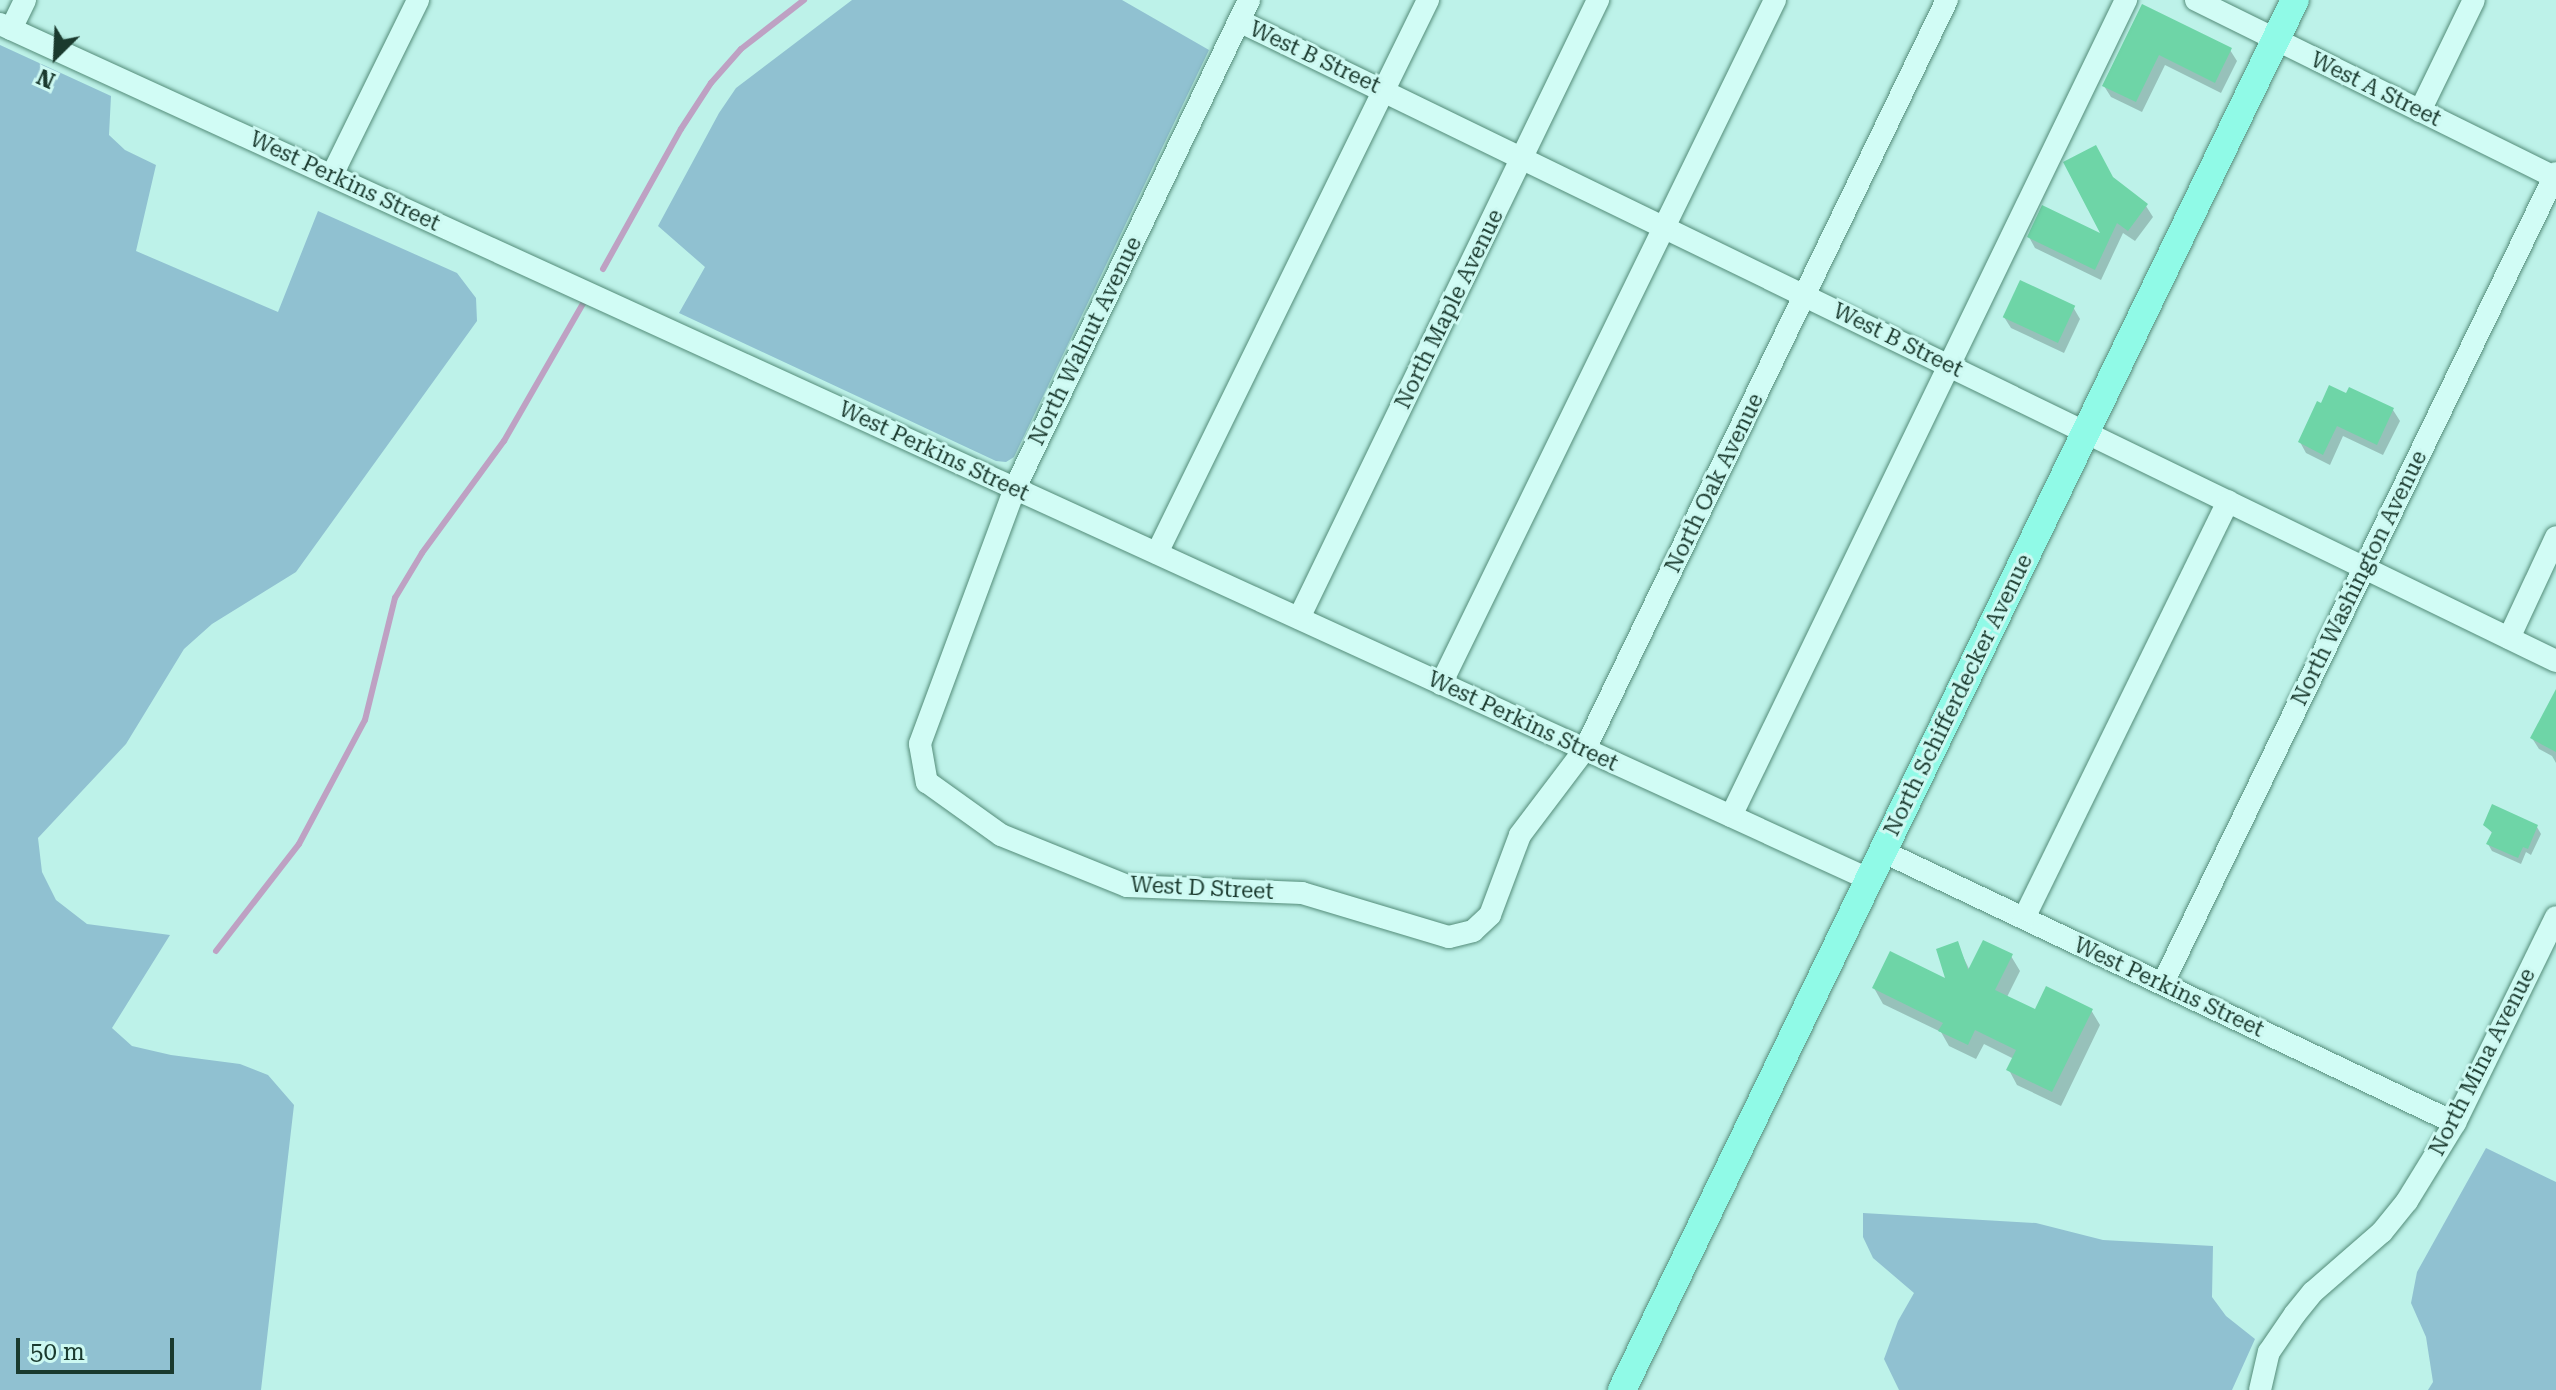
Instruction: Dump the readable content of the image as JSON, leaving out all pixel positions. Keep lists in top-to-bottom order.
{
  "streets": {
    "main road": ["North Schifferdecker Avenue"],
    "street": [
      "West B Street",
      "West A Street",
      "West Perkins Street",
      "North Maple Avenue",
      "North Walnut Avenue",
      "North Oak Avenue",
      "North Washington Avenue",
      "West D Street",
      "North Mina Avenue"
    ]
  },
  "crossings": [
    ["West B Street", "North Maple Avenue"],
    ["West B Street", "North Walnut Avenue"],
    ["West B Street", "North Oak Avenue"],
    ["West B Street", "North Washington Avenue"],
    ["West B Street", "North Schifferdecker Avenue"],
    ["West A Street", "North Washington Avenue"],
    ["West A Street", "North Schifferdecker Avenue"],
    ["West Perkins Street", "North Maple Avenue"],
    ["West Perkins Street", "North Walnut Avenue"],
    ["West Perkins Street", "North Oak Avenue"],
    ["West Perkins Street", "North Washington Avenue"],
    ["West Perkins Street", "North Schifferdecker Avenue"],
    ["West Perkins Street", "North Mina Avenue"],
    ["North Walnut Avenue", "West D Street"],
    ["North Oak Avenue", "West D Street"]
  ],
  "scale_bar": "50 m",
  "north": "bottom left"
}
